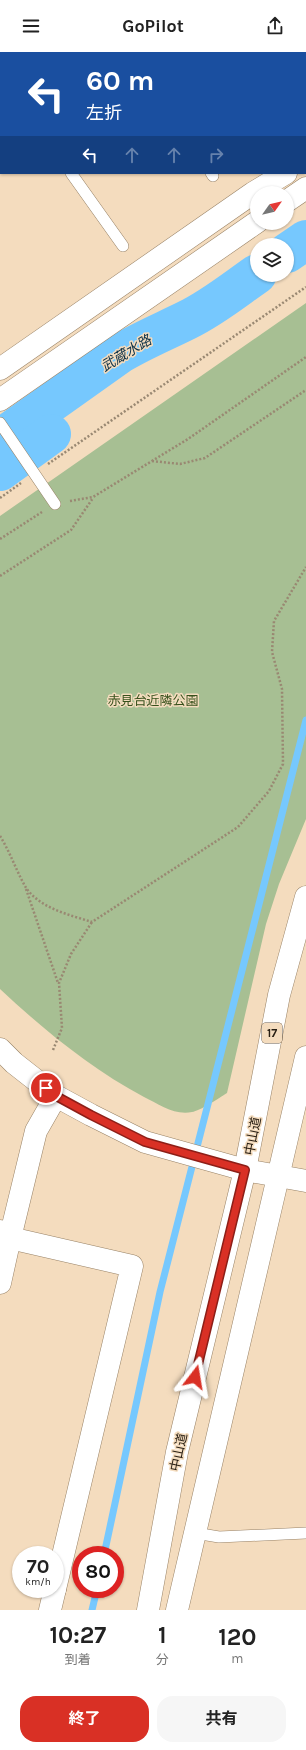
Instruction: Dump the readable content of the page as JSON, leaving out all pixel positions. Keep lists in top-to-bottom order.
{
  "streets": {
    "main road": ["17", "中山道"]
  },
  "water": ["武蔵水路"],
  "parks": ["赤見台近隣公園"],
  "north": "top right",
  "page": {
    "header": "GoPilot",
    "turn": ["60 m", "左折"],
    "speed": "70 km/h",
    "limit": "80",
    "eta": [
      "10:27",
      "到着",
      "1",
      "分",
      "120",
      "m"
    ],
    "buttons": ["終了", "共有"]
  }
}
